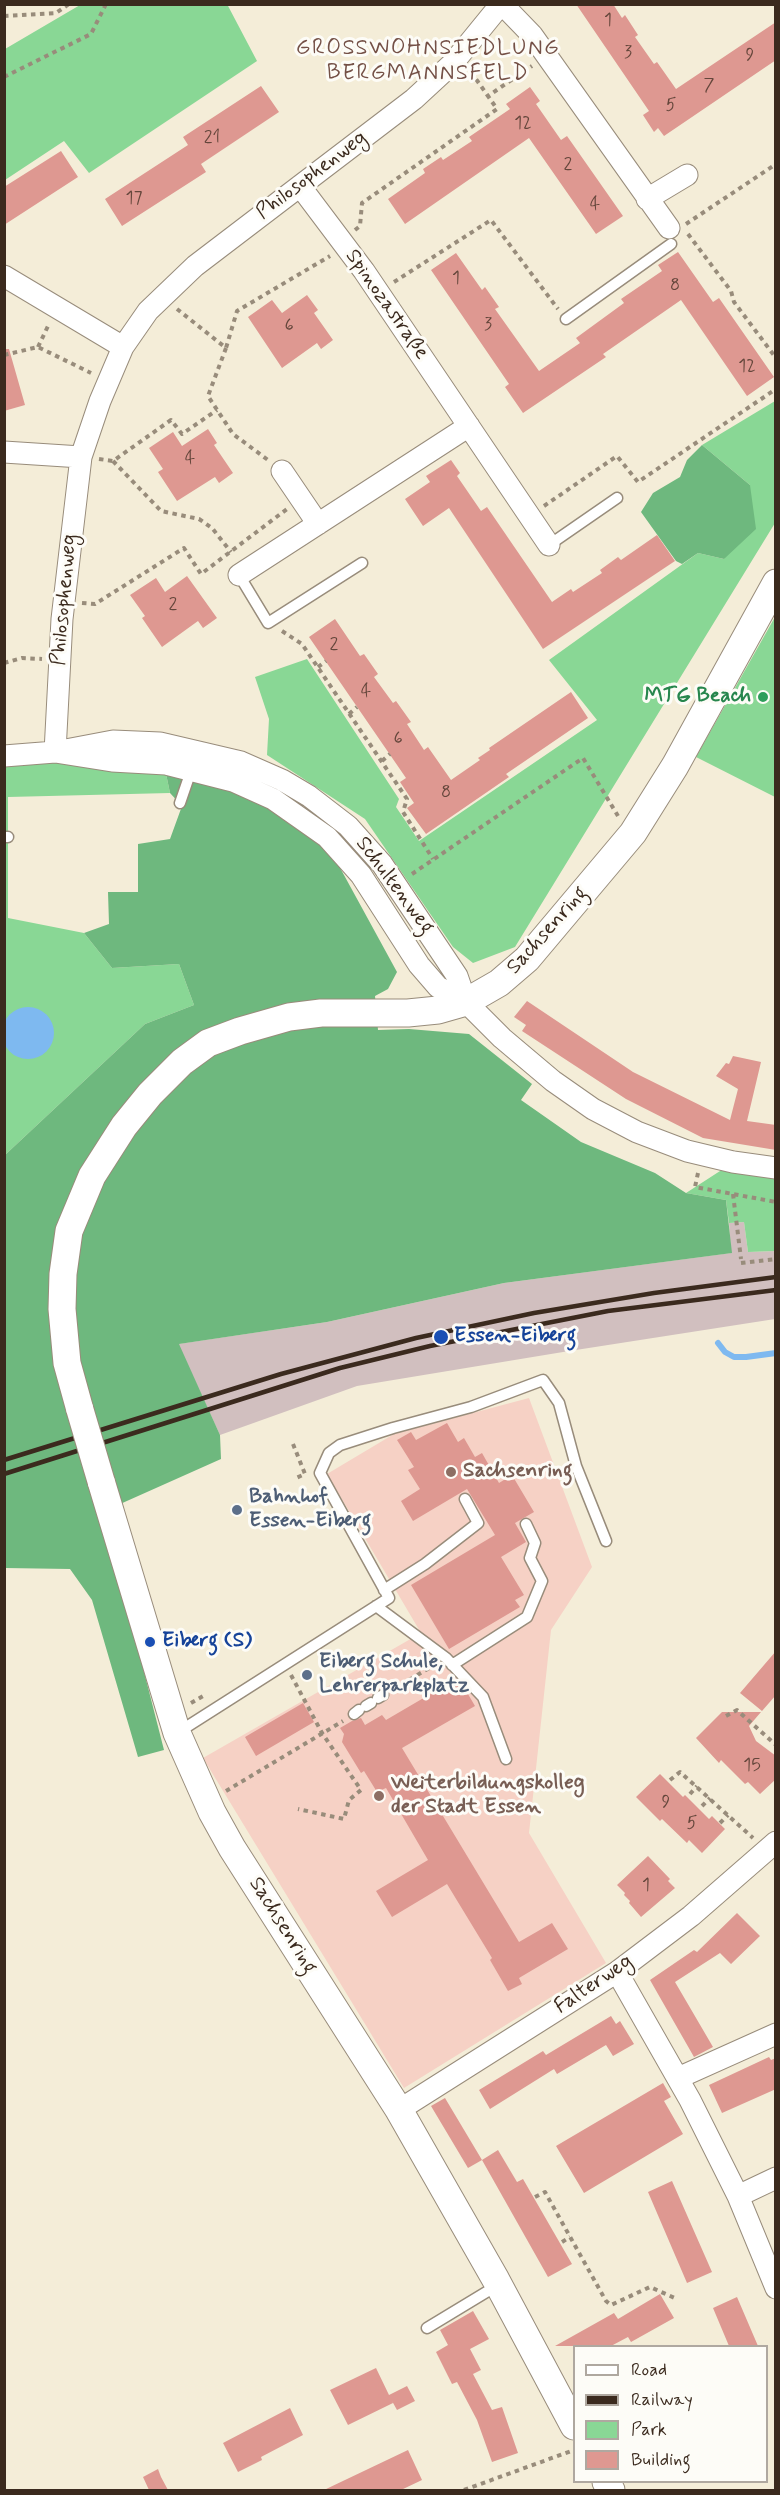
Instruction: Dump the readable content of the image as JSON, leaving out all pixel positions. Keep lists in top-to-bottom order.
{
  "streets": {
    "street": [
      "Philosophenweg",
      "Spinozastraße",
      "Schultenweg",
      "Sachsenring",
      "Falterweg"
    ]
  },
  "crossings": [
    ["Philosophenweg", "Spinozastraße"],
    ["Philosophenweg", "Schultenweg"],
    ["Schultenweg", "Sachsenring"],
    ["Sachsenring", "Falterweg"]
  ],
  "districts": ["GROSSWOHNSIEDLUNG BERGMANNSFELD"],
  "places": [
    "MTG Beach",
    "Essen-Eiberg",
    "Sachsenring",
    "Bahnhof Essen-Eiberg",
    "Eiberg (S)",
    "Eiberg Schule, Lehrerparkplatz",
    "Weiterbildungskolleg der Stadt Essen"
  ],
  "house_numbers": [
    "1",
    "3",
    "9",
    "7",
    "5",
    "12",
    "21",
    "2",
    "17",
    "4",
    "1",
    "8",
    "3",
    "6",
    "12",
    "4",
    "2",
    "2",
    "4",
    "6",
    "8",
    "15",
    "9",
    "5",
    "1"
  ],
  "legend": [
    "Road",
    "Railway",
    "Park",
    "Building"
  ]
}
